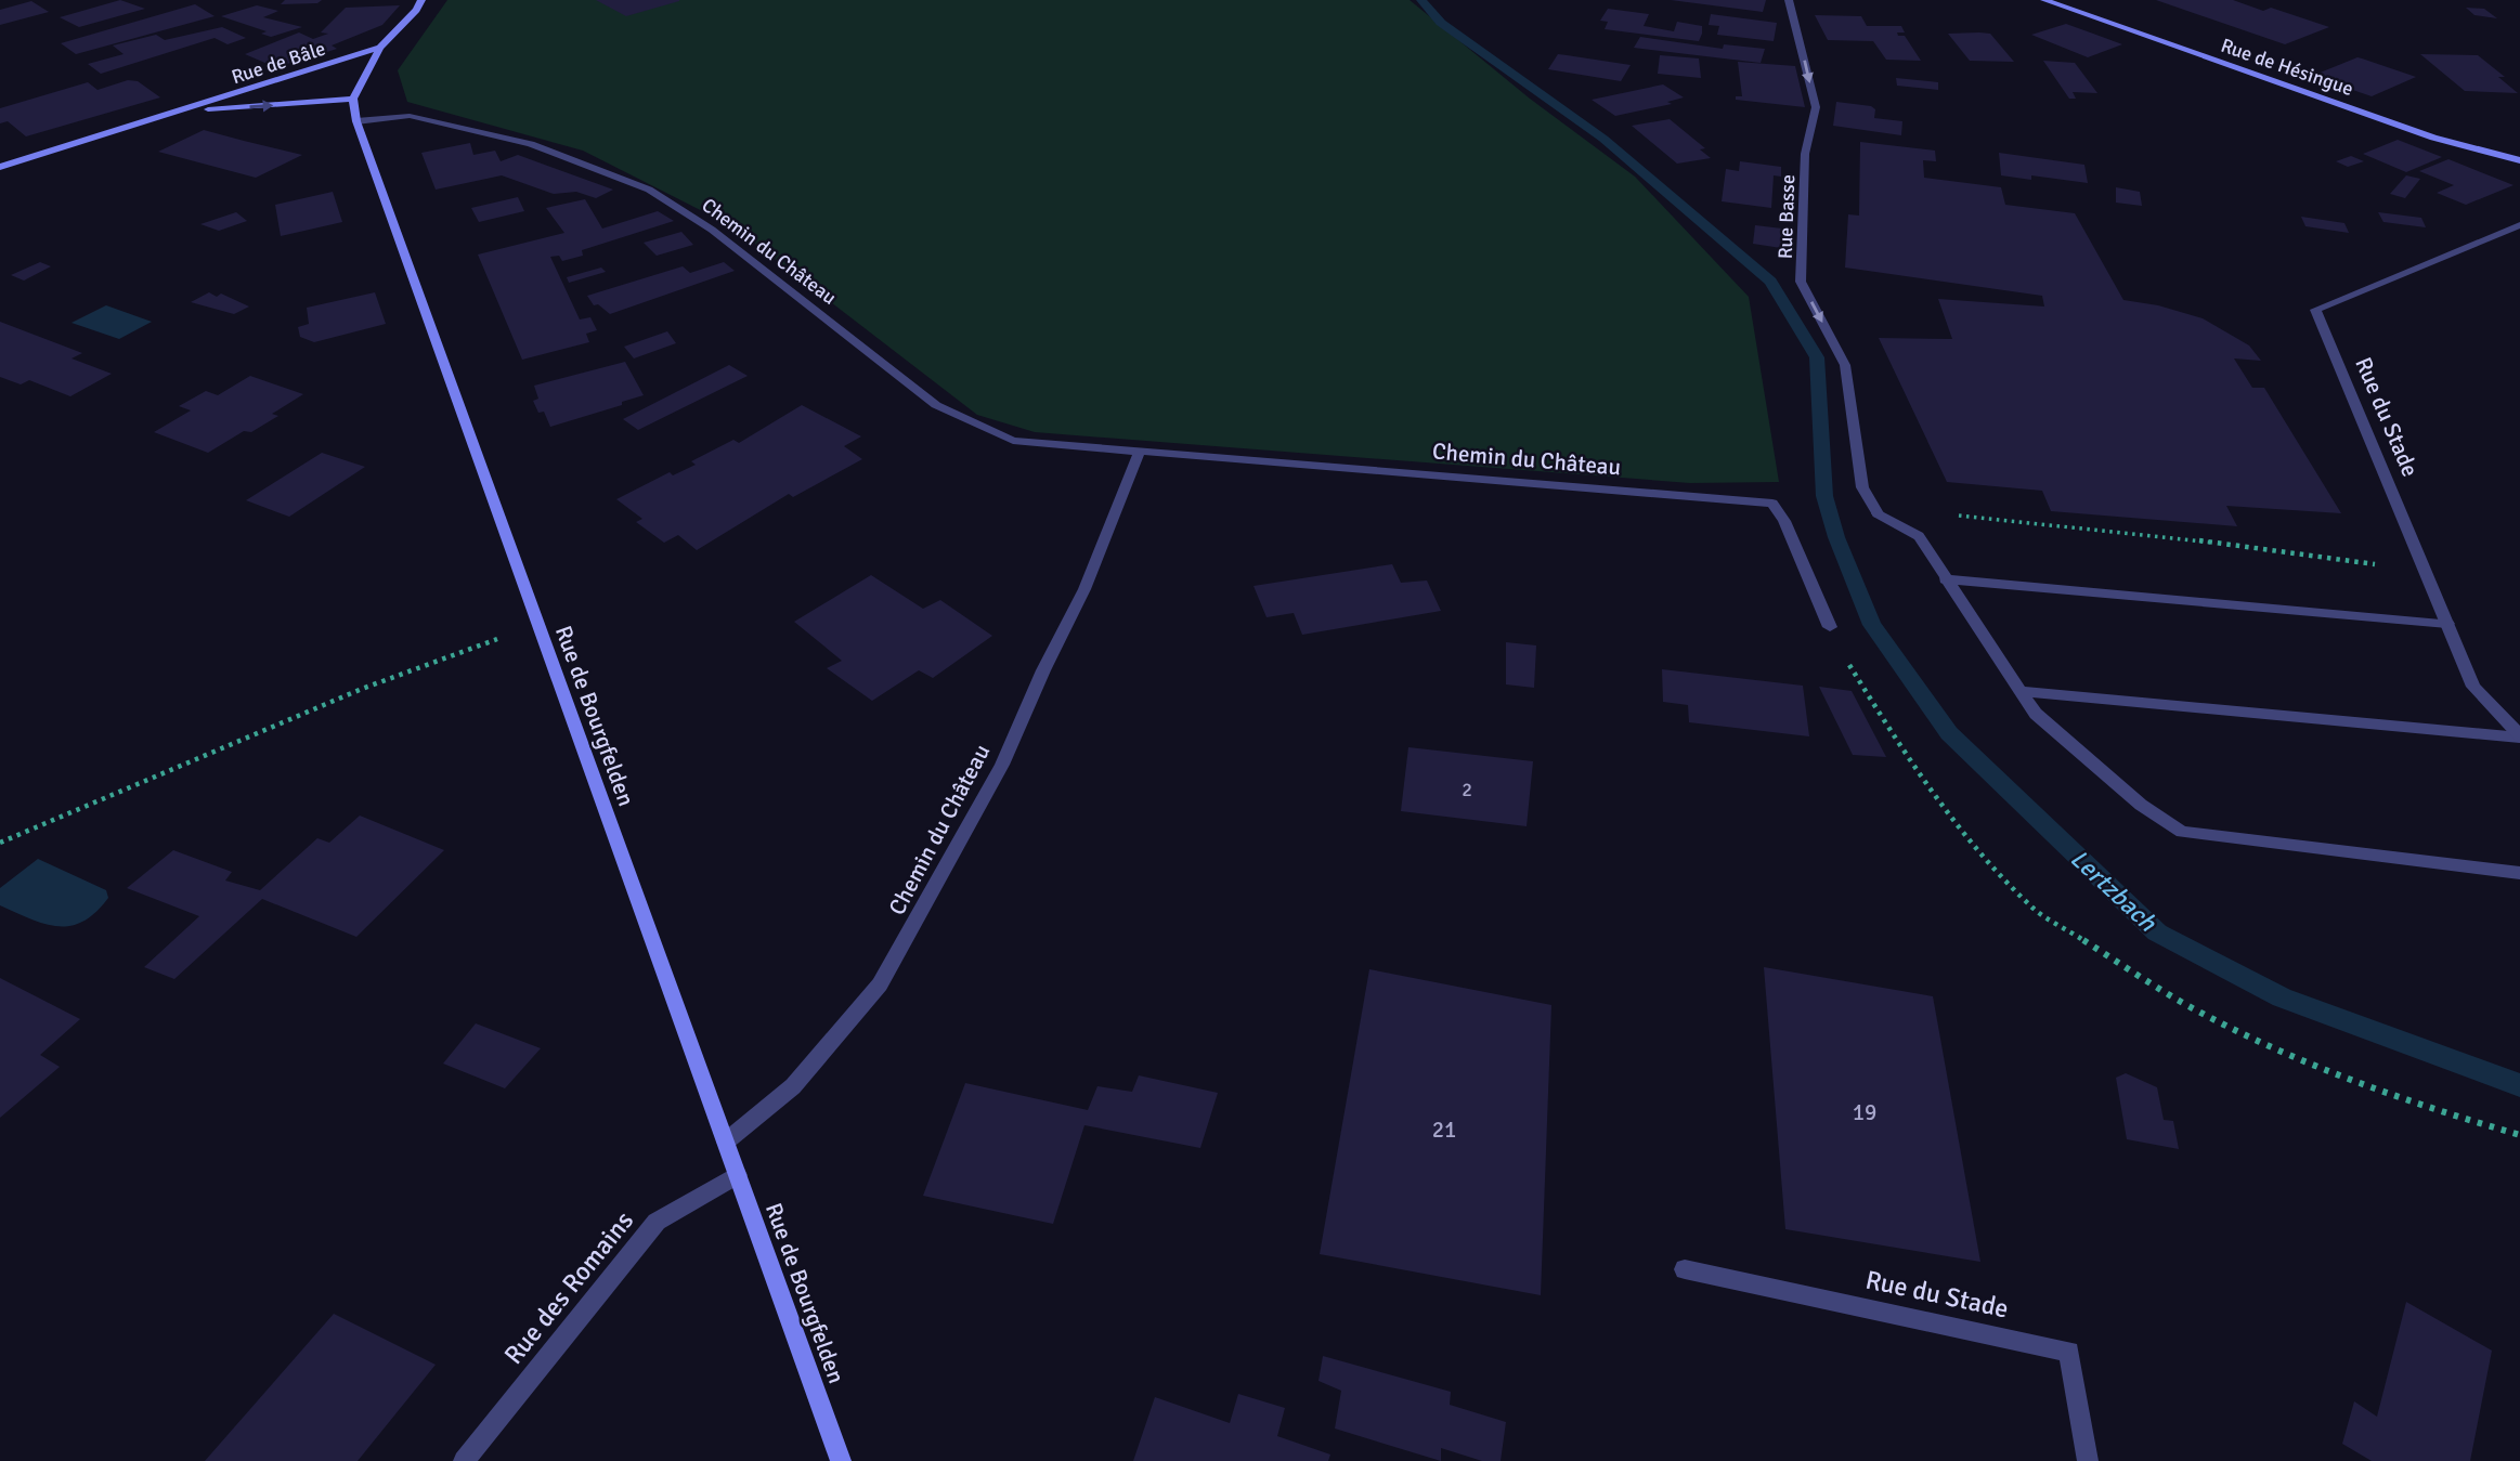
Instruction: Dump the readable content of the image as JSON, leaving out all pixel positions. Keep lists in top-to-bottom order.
{
  "streets": {
    "main road": ["Rue de Bâle", "Rue de Hésingue", "Rue de Bourgfelden"],
    "street": [
      "Rue Basse",
      "Chemin du Château",
      "Rue du Stade",
      "Rue des Romains"
    ]
  },
  "crossings": [
    ["Rue de Bâle", "Rue de Bourgfelden"],
    ["Chemin du Château", "Rue de Bourgfelden"],
    ["Rue de Bourgfelden", "Rue des Romains"]
  ],
  "one_way": ["Rue Basse"],
  "water": ["Lertzbach"],
  "house_numbers": ["2", "19", "21"]
}
